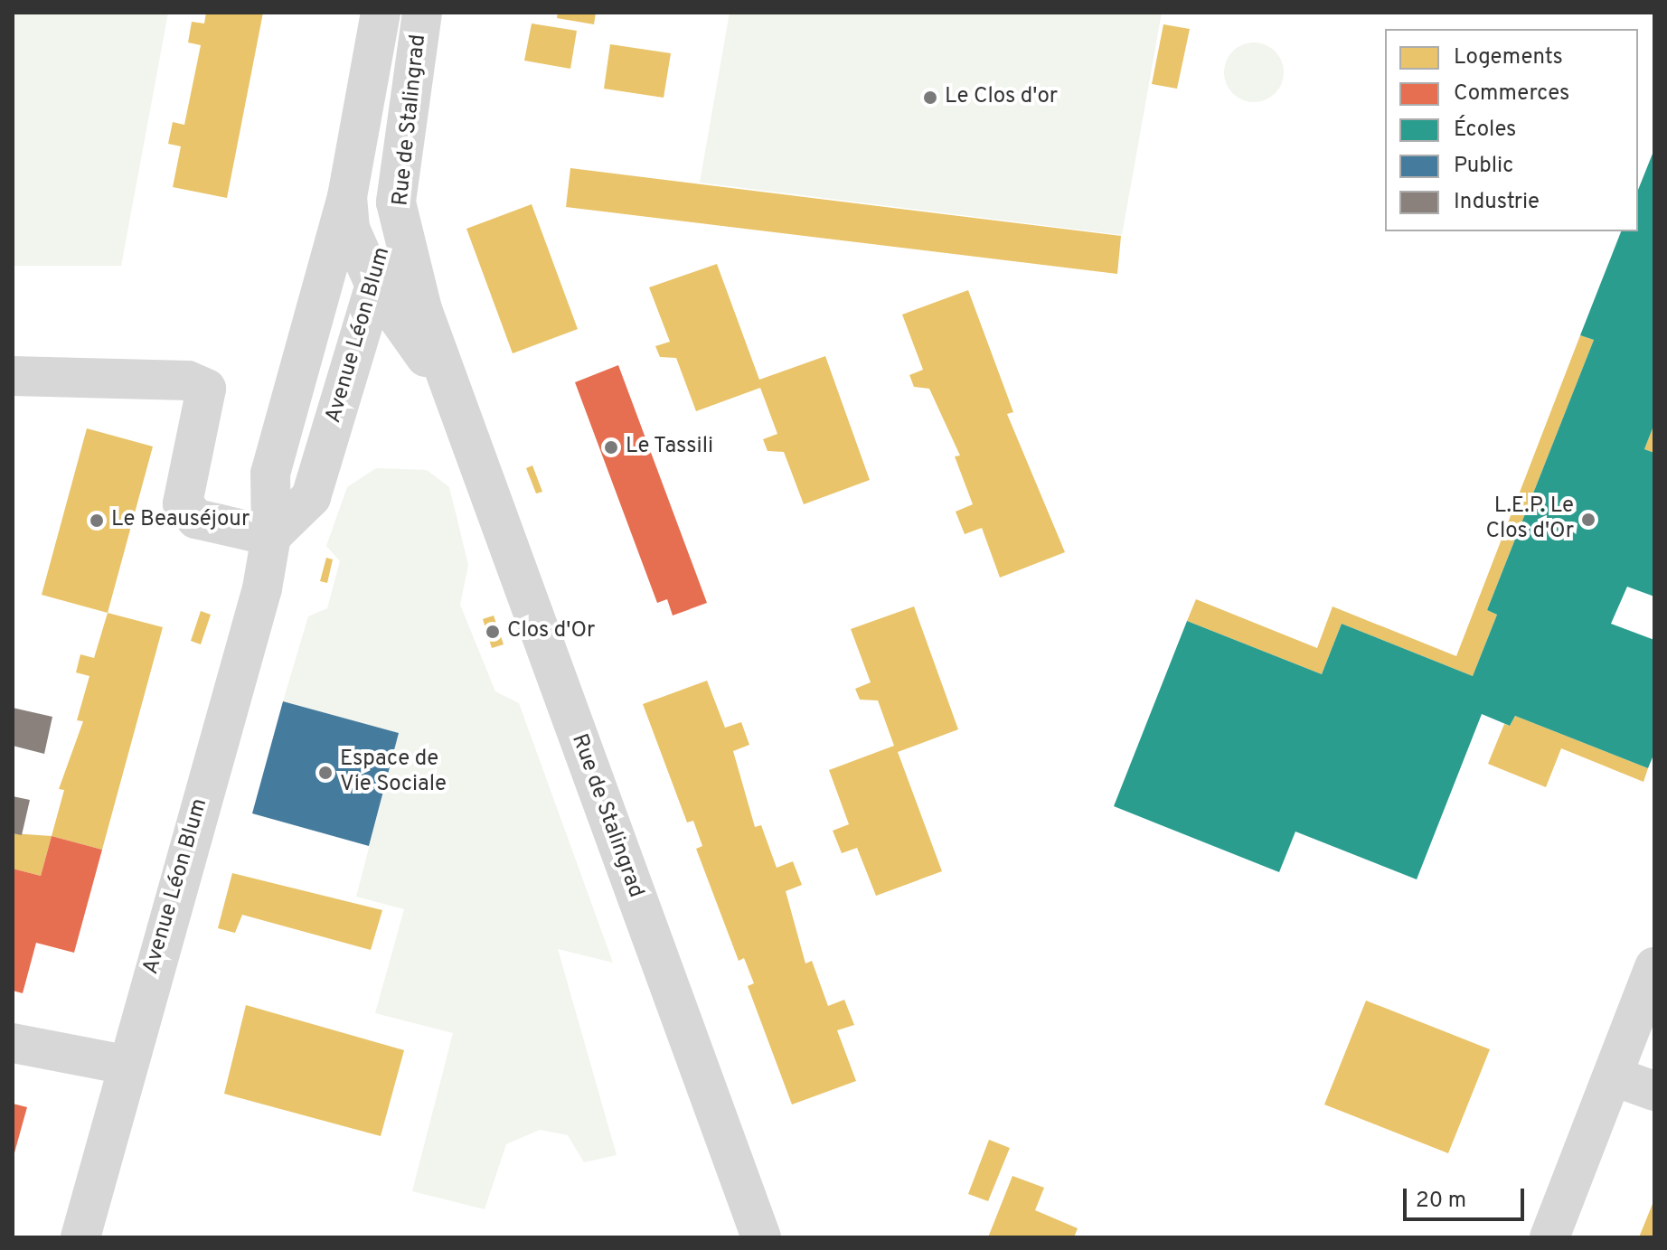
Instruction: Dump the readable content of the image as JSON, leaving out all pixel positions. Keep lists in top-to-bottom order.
{
  "streets": {
    "street": ["Rue de Stalingrad", "Avenue Léon Blum"]
  },
  "crossings": [
    ["Rue de Stalingrad", "Avenue Léon Blum"]
  ],
  "places": [
    "Le Clos d'or",
    "Le Tassili",
    "L.E.P. Le Clos d'Or",
    "Le Beauséjour",
    "Clos d'Or",
    "Espace de Vie Sociale"
  ],
  "legend": [
    "Logements",
    "Commerces",
    "Écoles",
    "Public",
    "Industrie"
  ],
  "scale_bar": "20 m"
}
